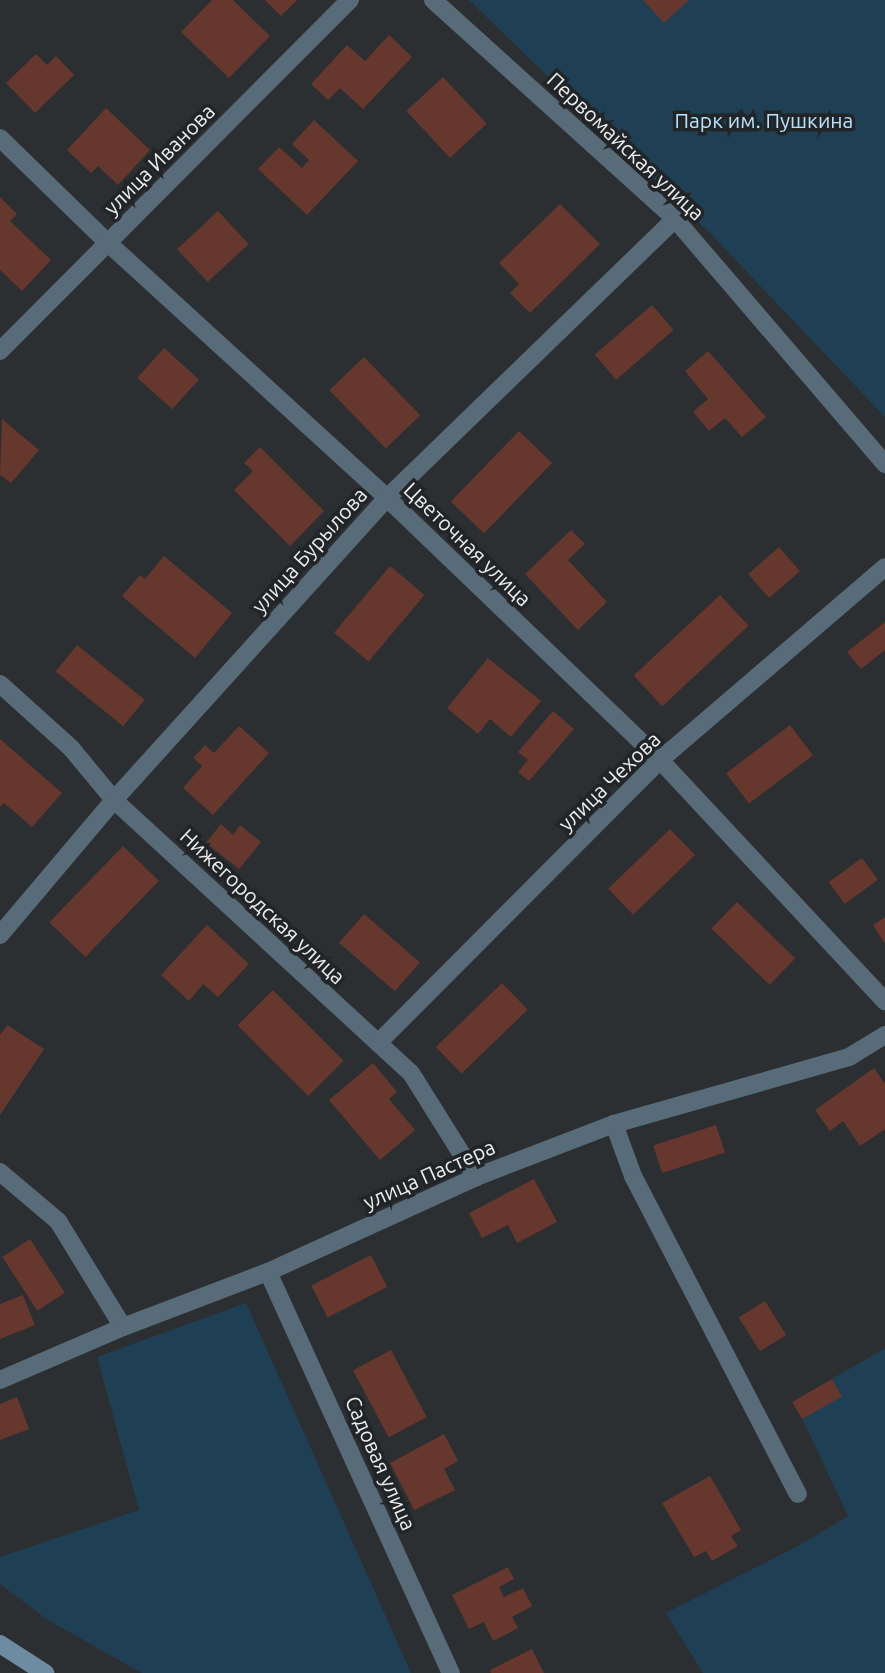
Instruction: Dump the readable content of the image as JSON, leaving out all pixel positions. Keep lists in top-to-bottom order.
{
  "streets": {
    "street": [
      "Первомайская улица",
      "улица Иванова",
      "Цветочная улица",
      "улица Бурылова",
      "улица Чехова",
      "Нижегородская улица",
      "улица Пастера",
      "Садовая улица"
    ]
  },
  "crossings": [
    ["Первомайская улица", "улица Бурылова"],
    ["улица Иванова", "Цветочная улица"],
    ["Цветочная улица", "улица Бурылова"],
    ["Цветочная улица", "улица Чехова"],
    ["улица Бурылова", "Нижегородская улица"],
    ["улица Чехова", "Нижегородская улица"],
    ["Нижегородская улица", "улица Пастера"],
    ["улица Пастера", "Садовая улица"]
  ],
  "parks": ["Парк им. Пушкина"]
}
